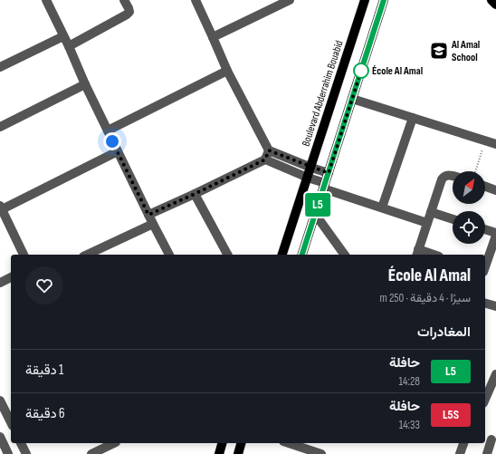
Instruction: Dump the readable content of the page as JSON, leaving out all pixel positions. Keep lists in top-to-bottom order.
{
  "streets": {
    "main road": ["Boulevard Abderrahim Bouabid"]
  },
  "places": {
    "school or university": ["Al Amal School"],
    "other": ["École Al Amal"]
  },
  "lines": ["bus line L5"],
  "north": "top right",
  "page": {
    "on_map": "L5",
    "heading": [
      ["École Al Amal", "سيرًا · 4 دقيقة · 250 m"],
      "المغادرات"
    ],
    "list": [
      {
        "mark": "L5",
        "name": "حافلة",
        "note": "14:28",
        "value": "1 دقيقة"
      },
      {
        "mark": "L5S",
        "name": "حافلة",
        "note": "14:33",
        "value": "6 دقيقة"
      }
    ]
  }
}
